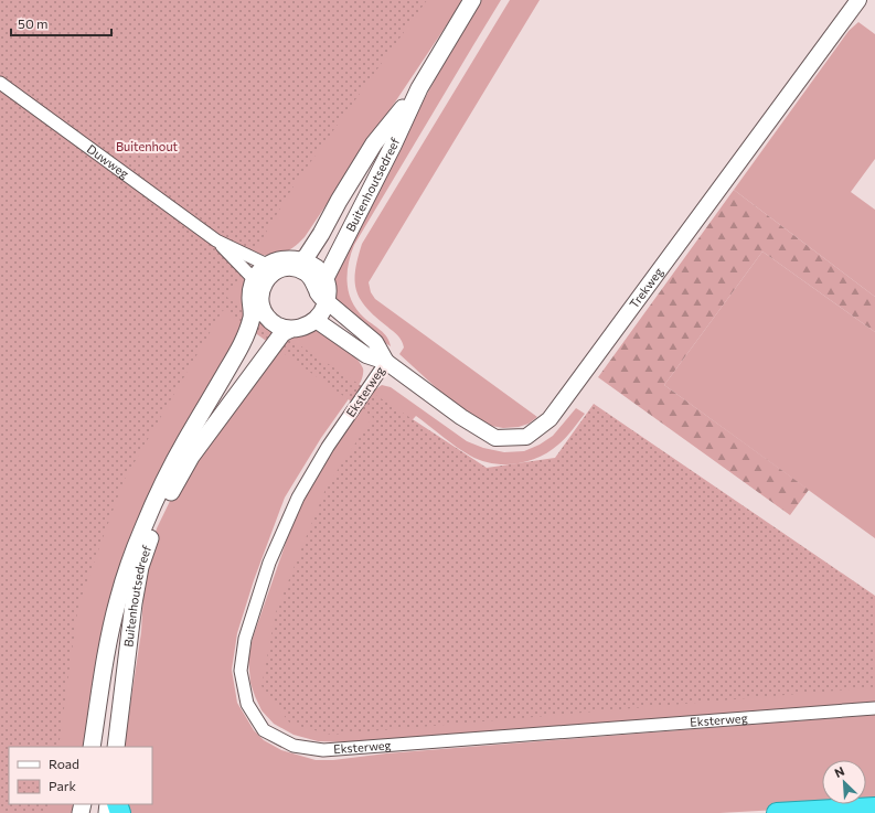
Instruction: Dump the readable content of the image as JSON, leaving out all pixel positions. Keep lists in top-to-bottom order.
{
  "streets": {
    "main road": ["Buitenhoutsedreef"],
    "street": ["Duwweg", "Trekweg", "Eksterweg"]
  },
  "crossings": [
    ["Duwweg", "Buitenhoutsedreef"],
    ["Duwweg", "Trekweg"],
    ["Buitenhoutsedreef", "Trekweg"],
    ["Trekweg", "Eksterweg"]
  ],
  "parks": ["Buitenhout"],
  "legend": ["Road", "Park"],
  "scale_bar": "50 m",
  "north": "top left"
}
